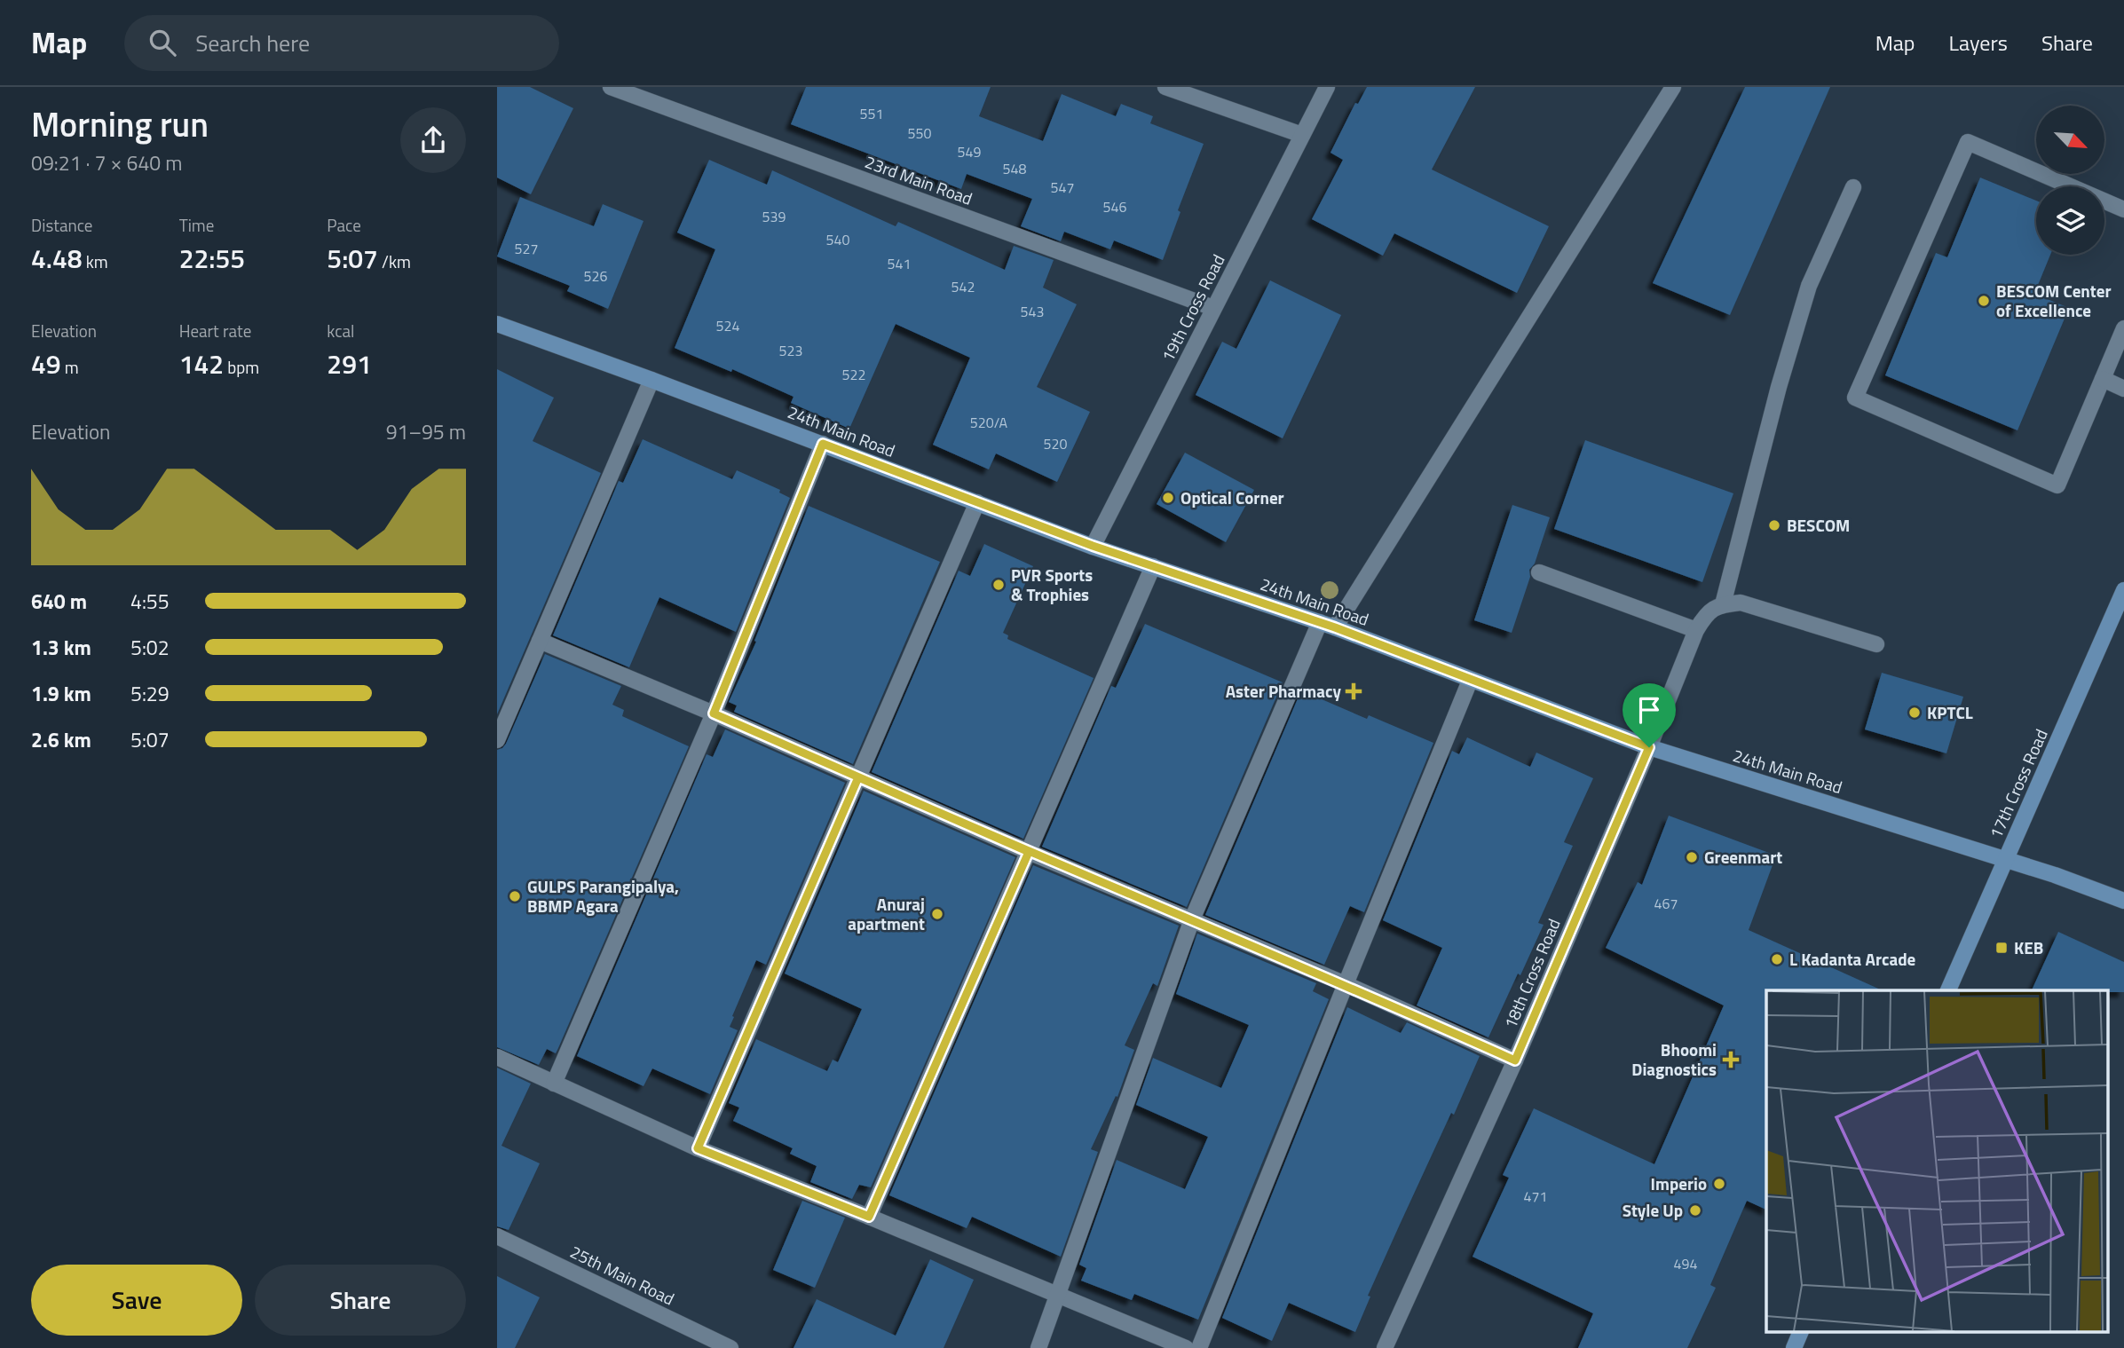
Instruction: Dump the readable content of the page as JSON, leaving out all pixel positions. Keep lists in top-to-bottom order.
{
  "streets": {
    "street": [
      "23rd Main Road",
      "19th Cross Road",
      "24th Main Road",
      "17th Cross Road",
      "18th Cross Road",
      "25th Main Road"
    ]
  },
  "crossings": [
    ["23rd Main Road", "19th Cross Road"],
    ["19th Cross Road", "24th Main Road"],
    ["24th Main Road", "17th Cross Road"],
    ["24th Main Road", "18th Cross Road"]
  ],
  "places": {
    "other": [
      "BESCOM Center of Excellence",
      "Optical Corner",
      "BESCOM",
      "PVR Sports & Trophies",
      "KPTCL",
      "Greenmart",
      "GULPS Parangipalya, BBMP Agara",
      "Anuraj apartment",
      "L Kadanta Arcade",
      "Imperio",
      "Style Up"
    ],
    "health": ["Aster Pharmacy", "Bhoomi Diagnostics"],
    "transit": ["KEB"]
  },
  "house_numbers": [
    "551",
    "550",
    "549",
    "548",
    "547",
    "546",
    "539",
    "540",
    "527",
    "541",
    "526",
    "542",
    "543",
    "524",
    "523",
    "522",
    "520/A",
    "520",
    "467",
    "471",
    "494"
  ],
  "north": "bottom right",
  "page": {
    "header": "Map",
    "search": "Search here",
    "nav": ["Map", "Layers", "Share"],
    "heading": ["Morning run", "09:21 · 7 × 640 m"],
    "stats": [
      ["Distance", "4.48 km"],
      ["Time", "22:55"],
      ["Pace", "5:07 /km"],
      ["Elevation", "49 m"],
      ["Heart rate", "142 bpm"],
      ["kcal", "291"]
    ],
    "chart": ["Elevation", "91–95 m"],
    "list": [
      {
        "name": "640 m",
        "note": "4:55"
      },
      {
        "name": "1.3 km",
        "note": "5:02"
      },
      {
        "name": "1.9 km",
        "note": "5:29"
      },
      {
        "name": "2.6 km",
        "note": "5:07"
      }
    ],
    "buttons": ["Save", "Share"]
  }
}
